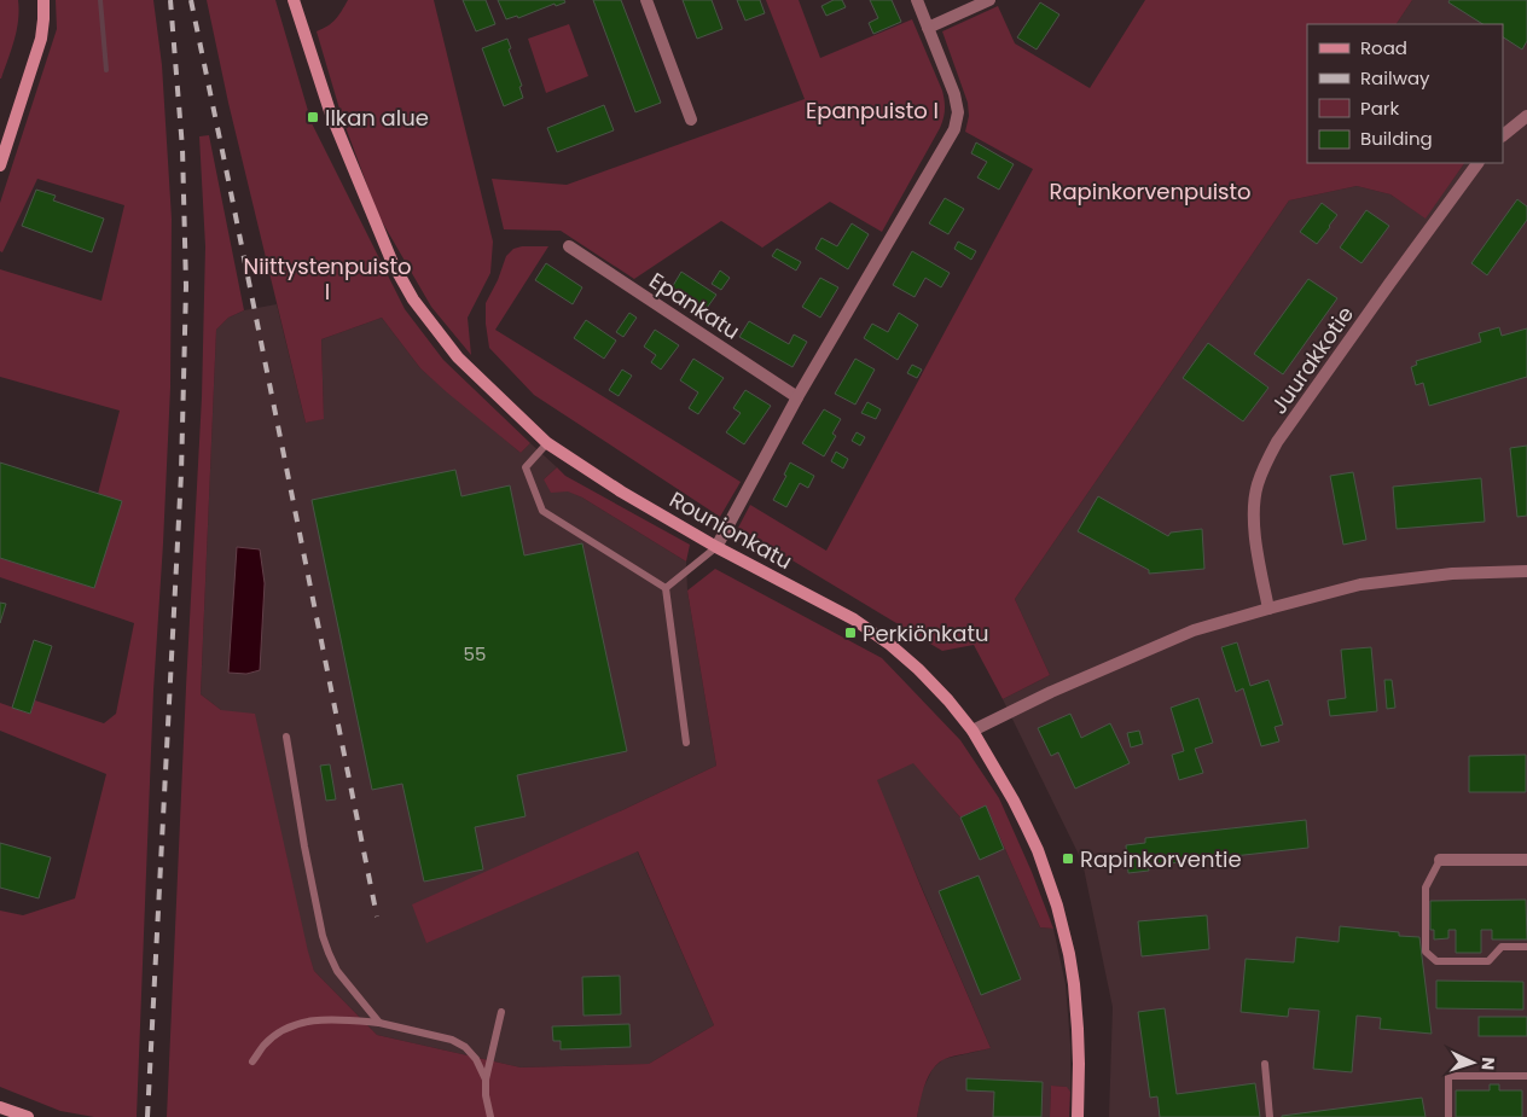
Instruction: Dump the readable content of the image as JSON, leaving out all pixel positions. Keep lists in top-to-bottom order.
{
  "streets": {
    "main road": ["Rounionkatu"],
    "street": ["Epankatu", "Juurakkotie"]
  },
  "parks": ["Epanpuisto I", "Rapinkorvenpuisto", "Niittystenpuisto I"],
  "places": {
    "transit": ["Ilkan alue", "Perkiönkatu", "Rapinkorventie"]
  },
  "house_numbers": ["55"],
  "legend": [
    "Road",
    "Railway",
    "Park",
    "Building"
  ],
  "north": "right"
}
